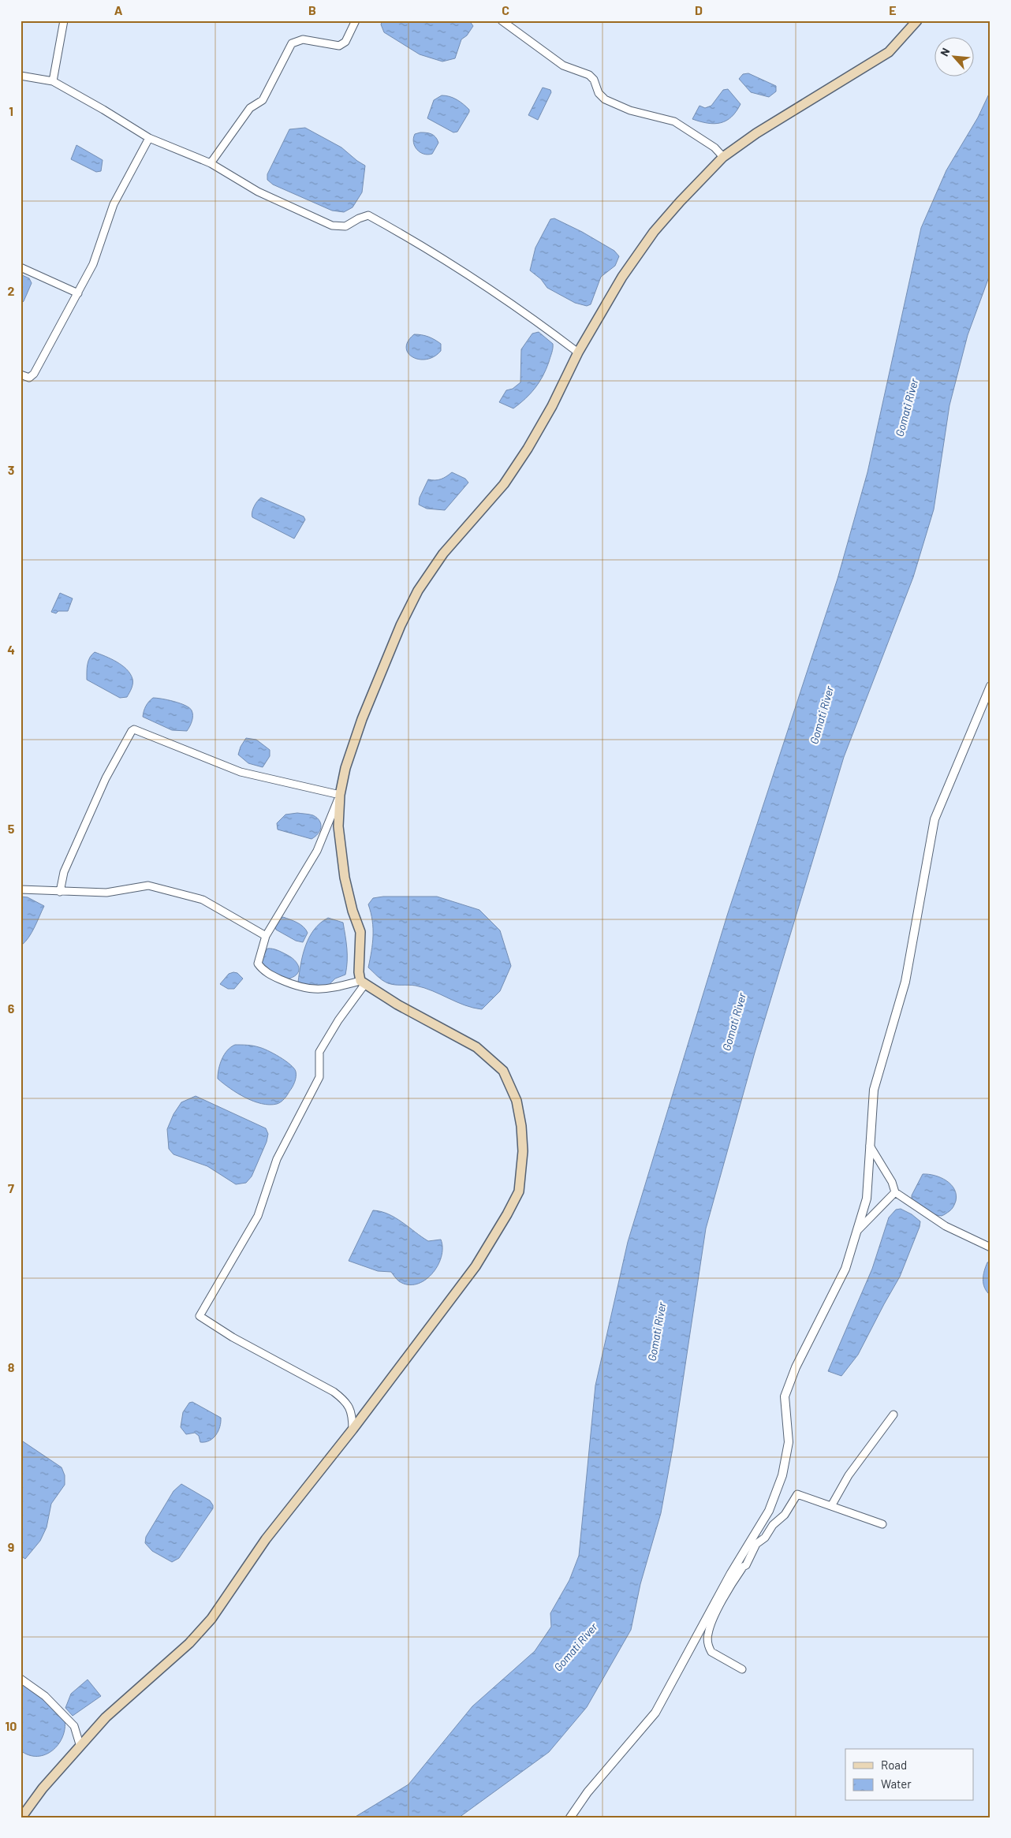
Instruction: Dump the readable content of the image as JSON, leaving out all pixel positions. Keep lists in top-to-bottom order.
{
  "water": ["Gomati River"],
  "legend": ["Road", "Water"],
  "north": "top left",
  "grid": {
    "columns": [
      "A",
      "B",
      "C",
      "D",
      "E"
    ],
    "rows": [
      "1",
      "2",
      "3",
      "4",
      "5",
      "6",
      "7",
      "8",
      "9",
      "10"
    ]
  }
}
